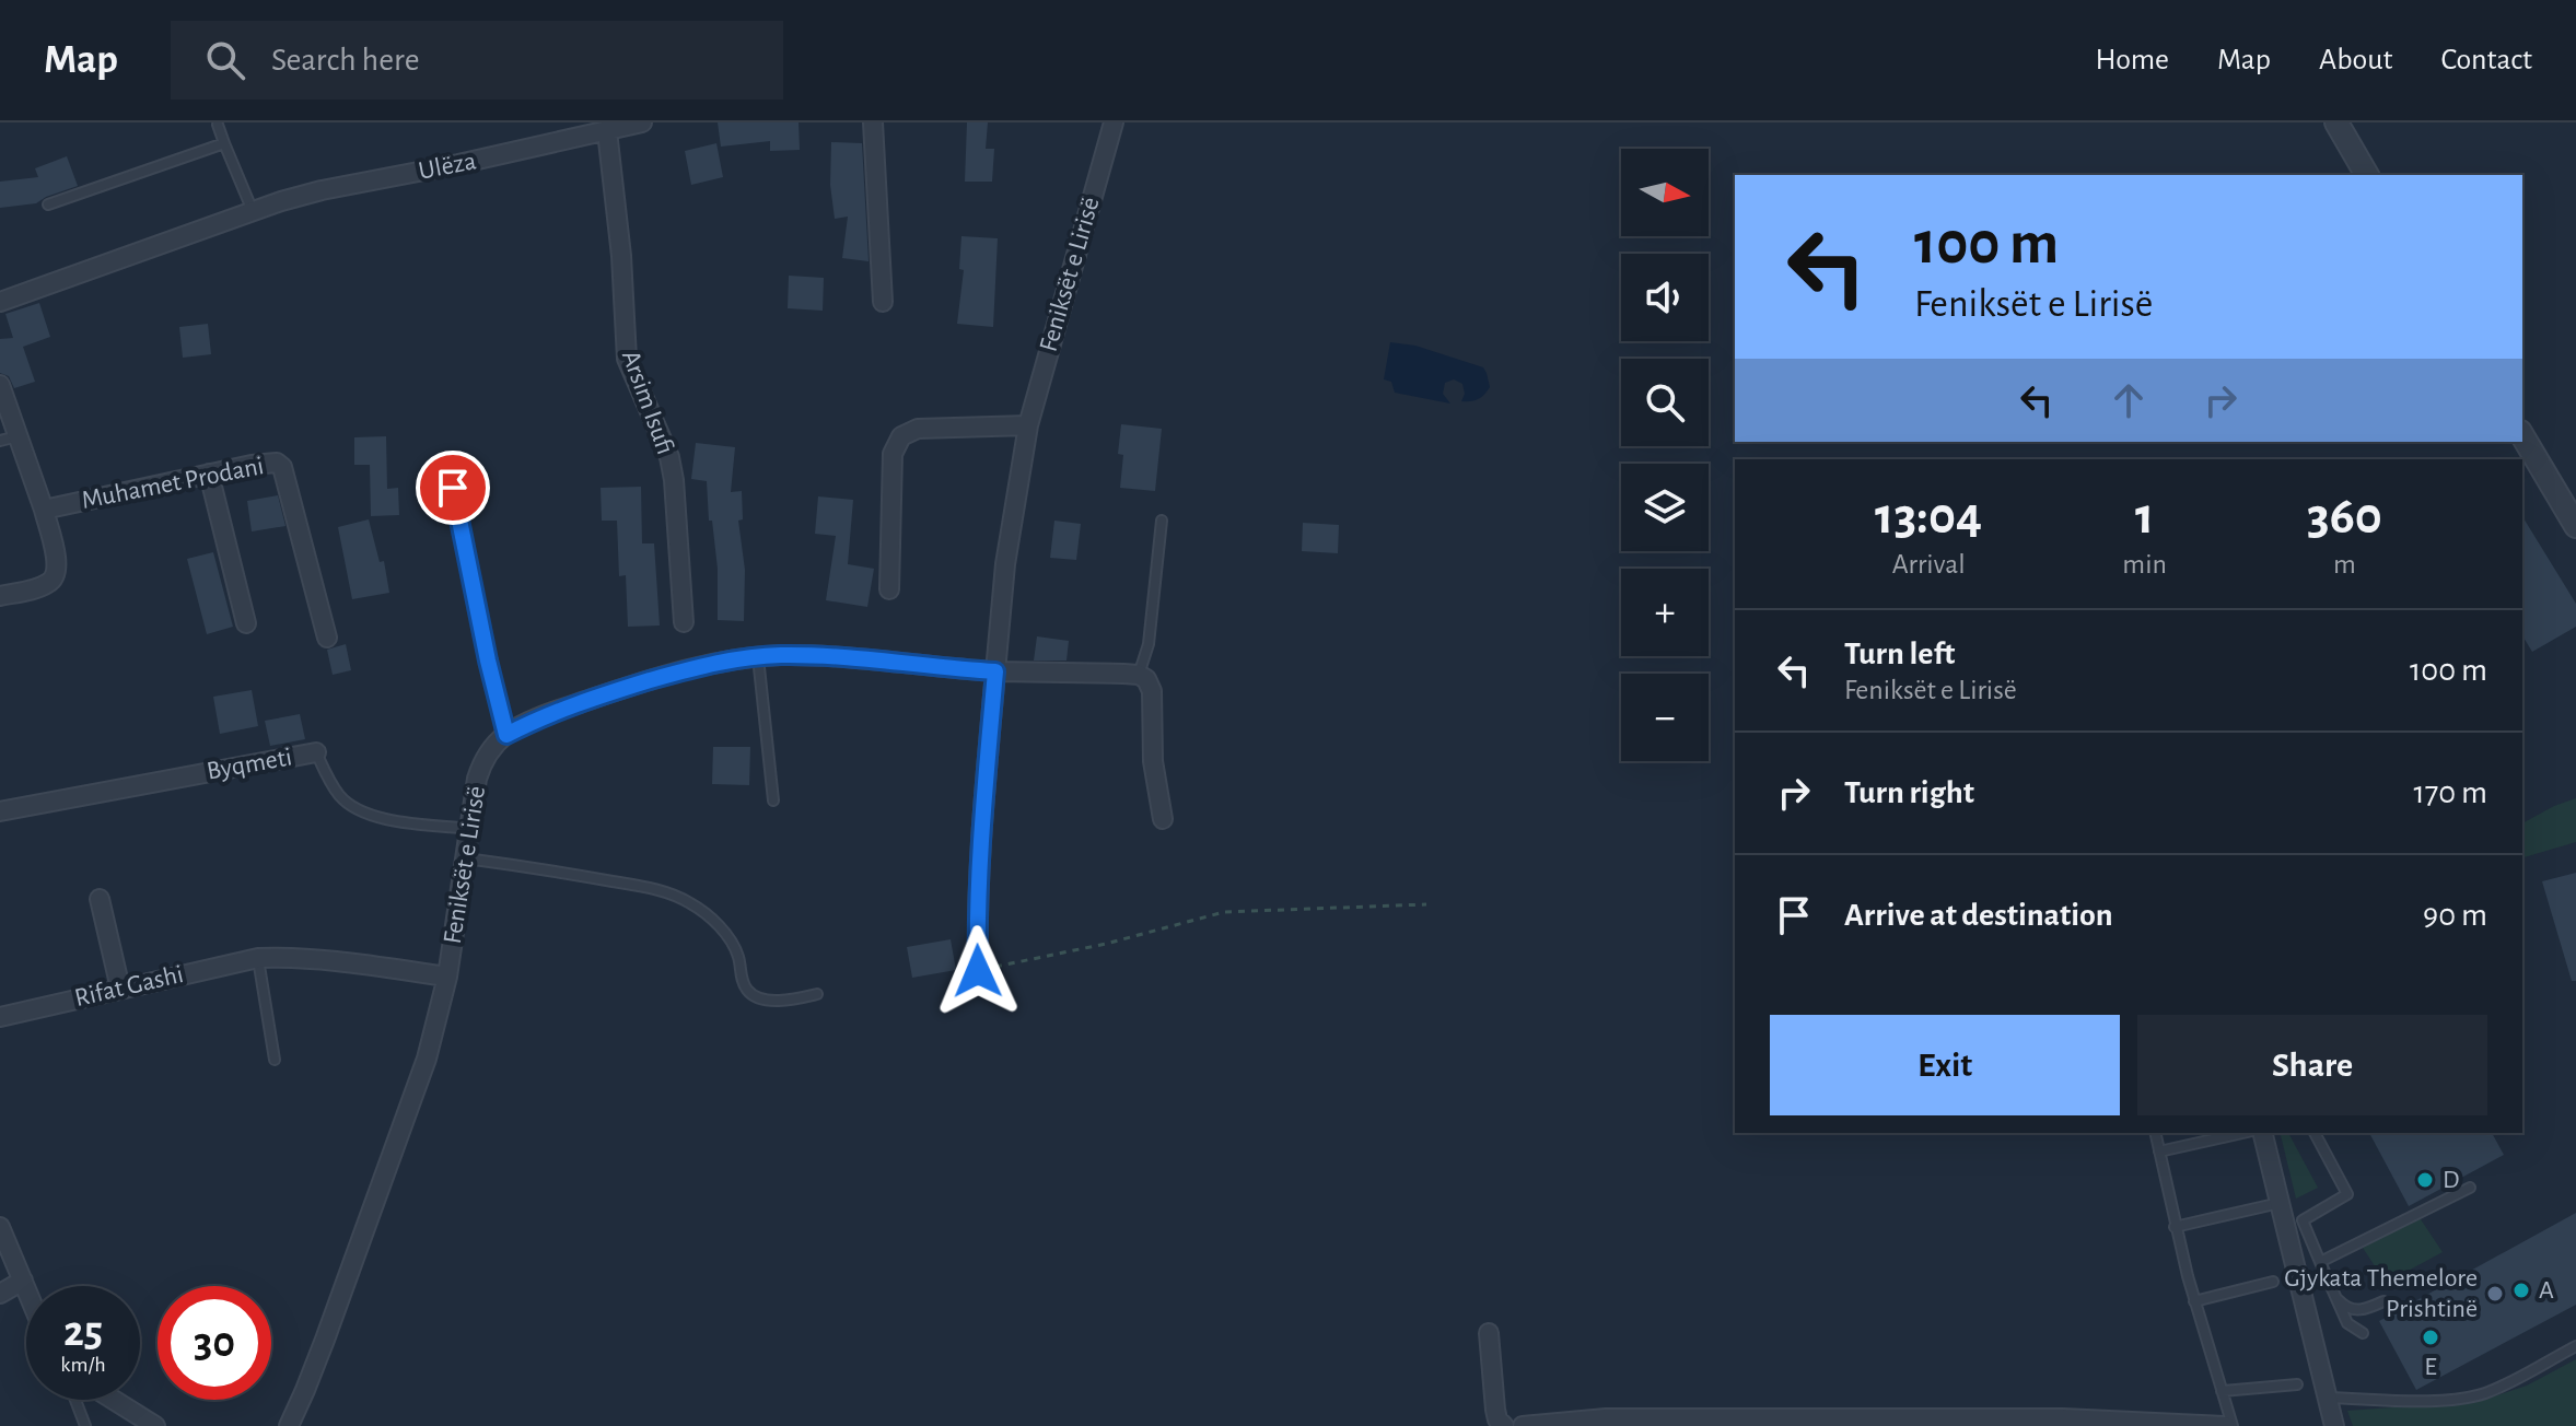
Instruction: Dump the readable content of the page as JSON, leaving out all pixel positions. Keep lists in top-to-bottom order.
{
  "streets": {
    "street": [
      "Ulëza",
      "Feniksët e Lirisë",
      "Arsim Isufi",
      "Muhamet Prodani",
      "Byqmeti",
      "Rifat Gashi"
    ]
  },
  "crossings": [
    ["Ulëza", "Arsim Isufi"],
    ["Feniksët e Lirisë", "Byqmeti"],
    ["Feniksët e Lirisë", "Rifat Gashi"]
  ],
  "places": [
    "D",
    "A",
    "Gjykata Themelore Prishtinë",
    "E"
  ],
  "north": "right",
  "page": {
    "header": "Map",
    "search": "Search here",
    "nav": [
      "Home",
      "Map",
      "About",
      "Contact"
    ],
    "map_buttons": ["+", "−"],
    "turn": ["100 m", "Feniksët e Lirisë"],
    "eta": [
      "13:04",
      "Arrival",
      "1",
      "min",
      "360",
      "m"
    ],
    "list": [
      {
        "name": "Turn left",
        "note": "Feniksët e Lirisë",
        "value": "100 m"
      },
      {
        "name": "Turn right",
        "value": "170 m"
      },
      {
        "name": "Arrive at destination",
        "value": "90 m"
      }
    ],
    "buttons": ["Exit", "Share"],
    "speed": "25 km/h",
    "limit": "30"
  }
}
